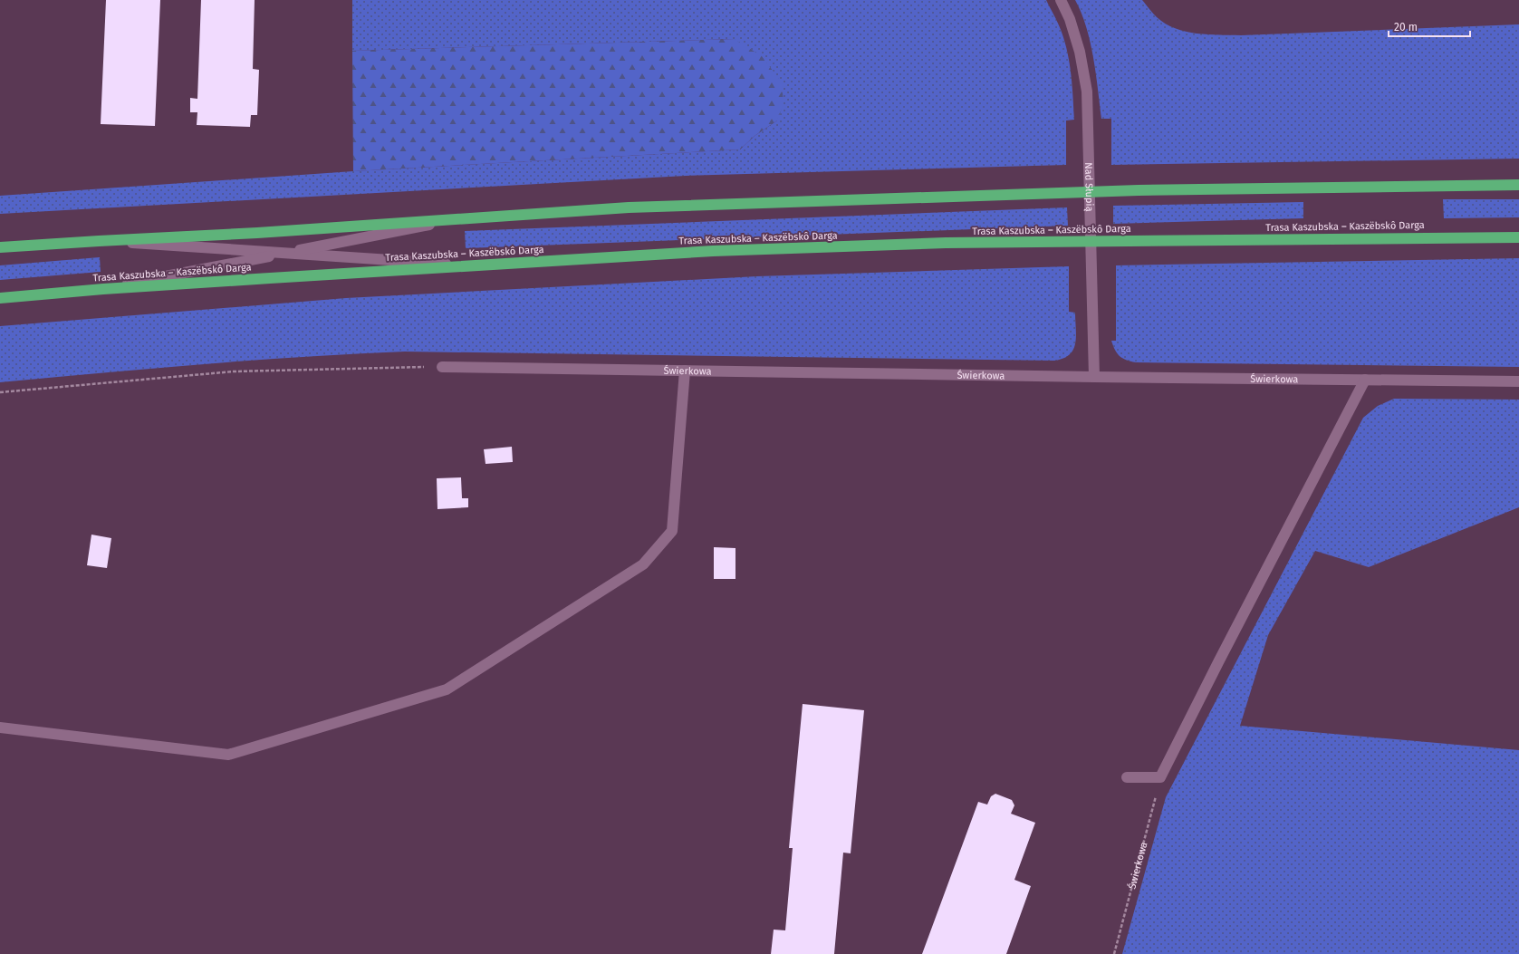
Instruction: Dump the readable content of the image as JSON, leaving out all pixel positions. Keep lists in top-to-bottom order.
{
  "streets": {
    "highway": ["Trasa Kaszubska – Kaszëbskô Darga"],
    "street": ["Nad Słupią", "Świerkowa"]
  },
  "crossings": [
    ["Nad Słupią", "Świerkowa"]
  ],
  "scale_bar": "20 m"
}
